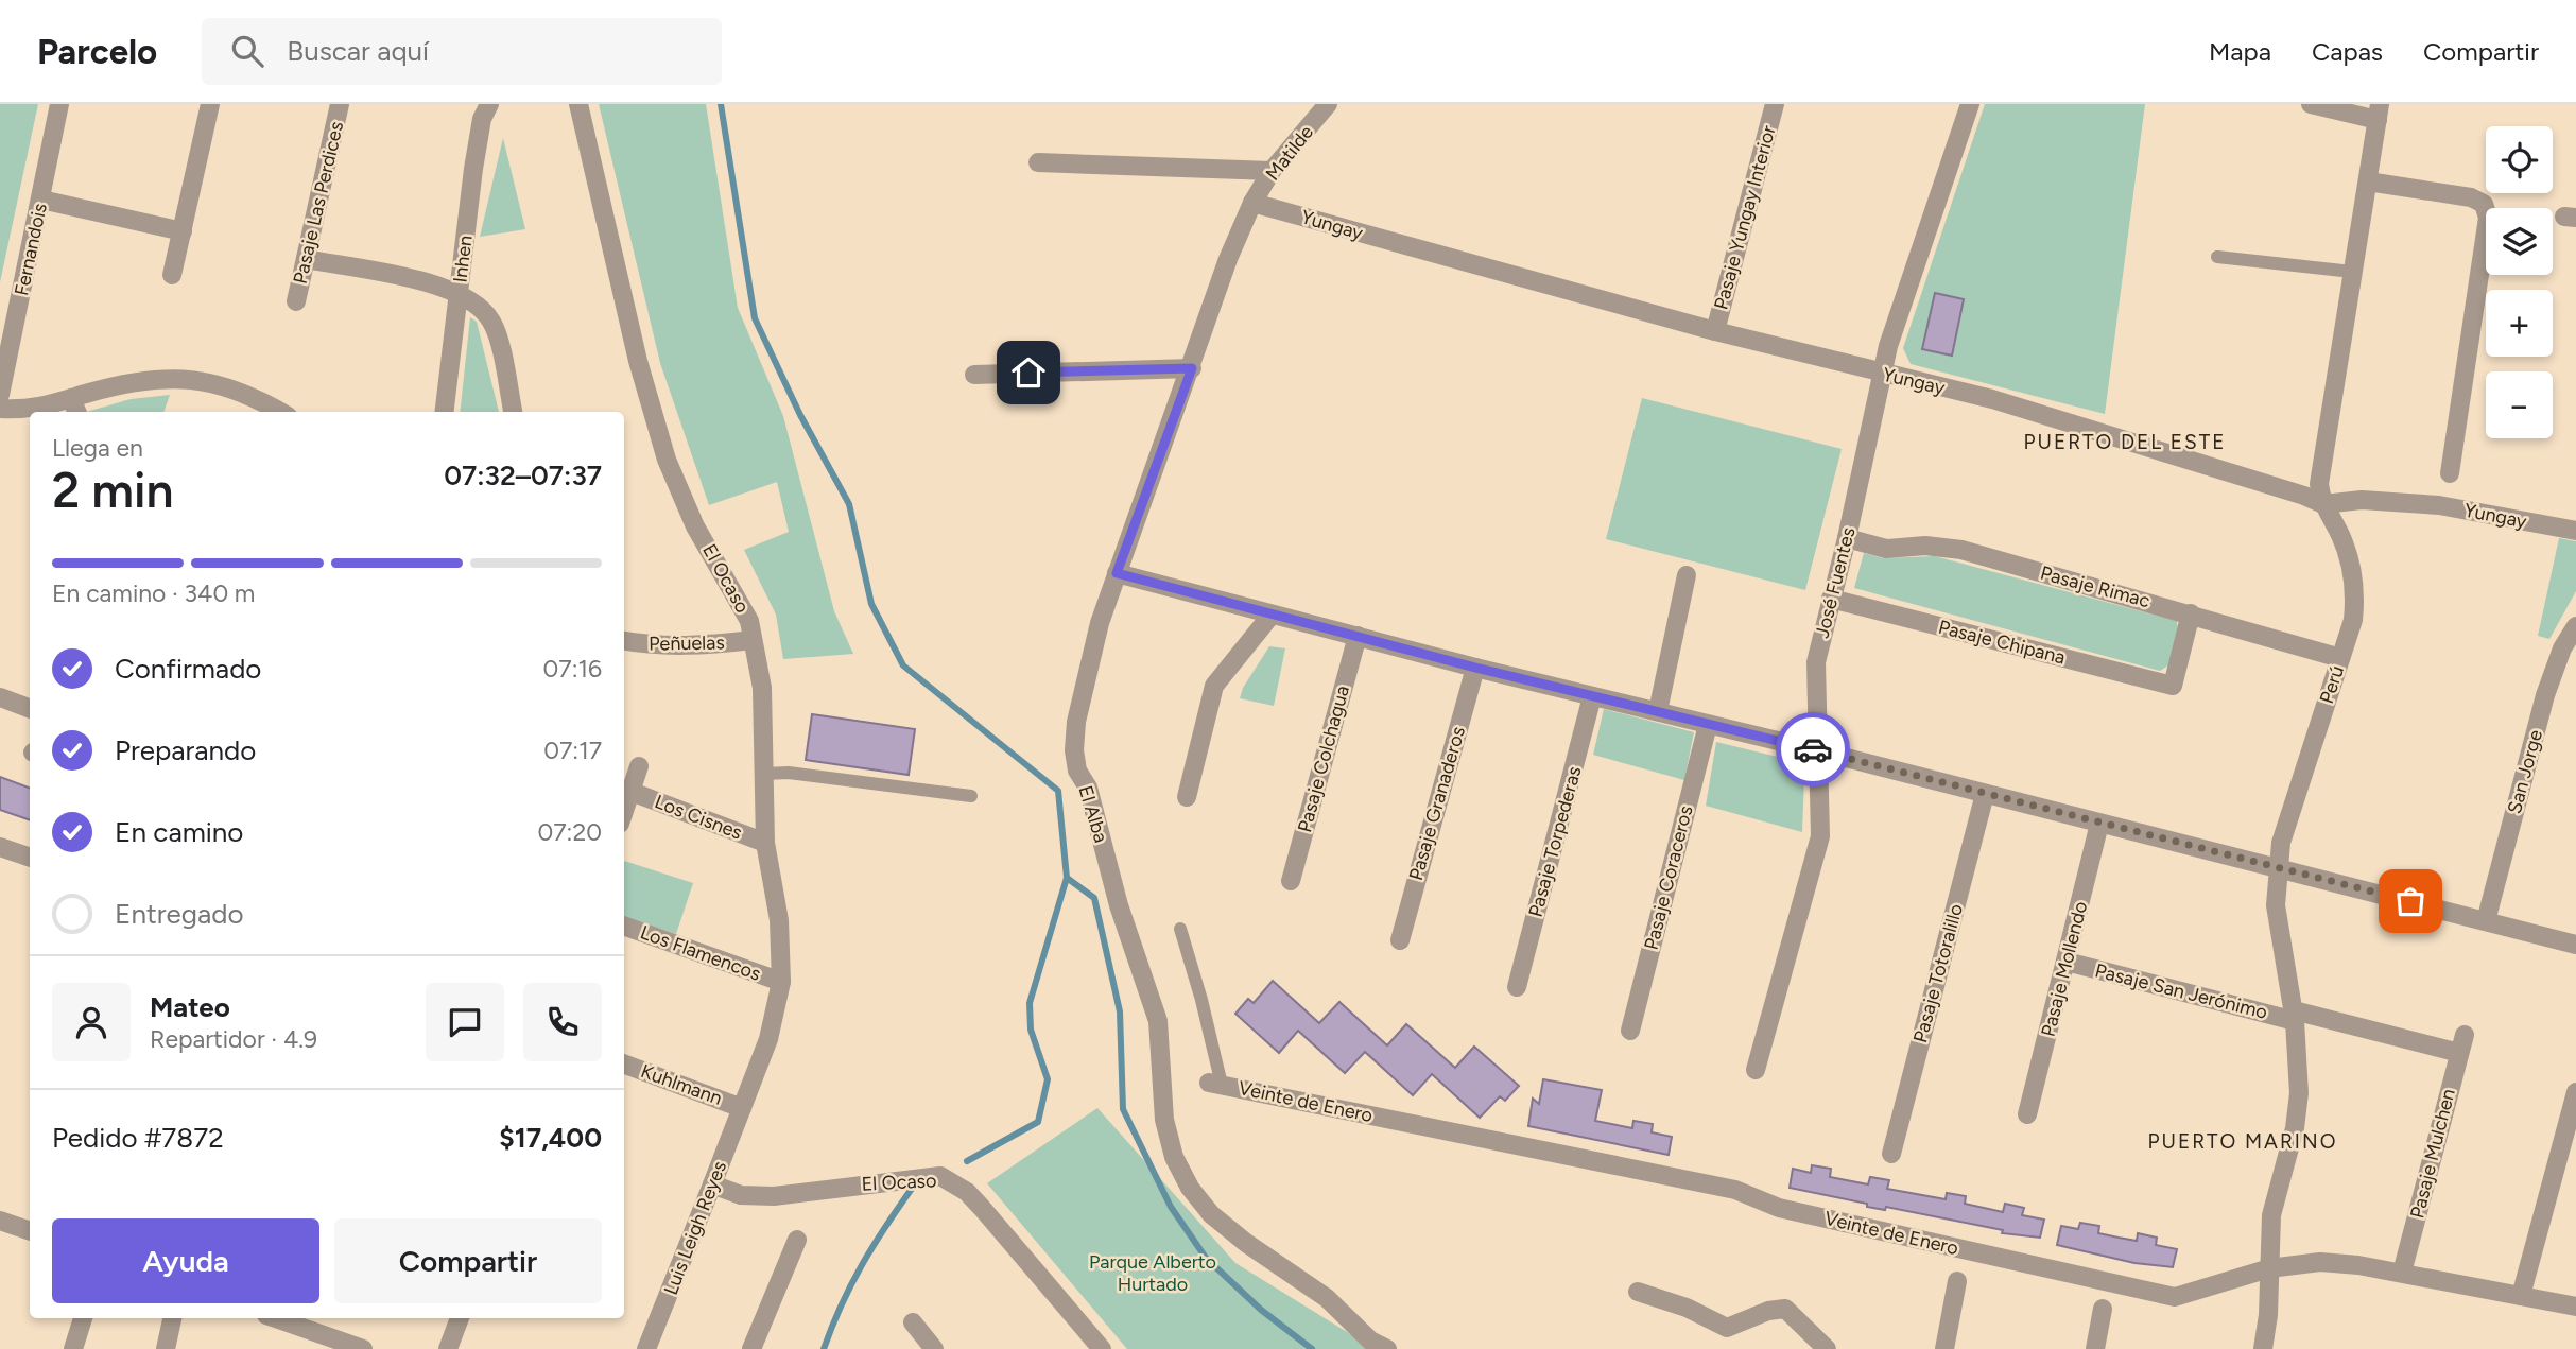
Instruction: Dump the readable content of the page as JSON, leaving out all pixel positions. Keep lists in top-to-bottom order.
{
  "streets": {
    "street": [
      "Matilde",
      "Pasaje Las Perdices",
      "Pasaje Yungay Interior",
      "Yungay",
      "Fernandois",
      "Inhen",
      "El Ocaso",
      "José Fuentes",
      "Pasaje Rimac",
      "Pasaje Chipana",
      "Peñuelas",
      "Perú",
      "Pasaje Colchagua",
      "San Jorge",
      "Pasaje Granaderos",
      "El Alba",
      "Los Cisnes",
      "Pasaje Torpederas",
      "Pasaje Coraceros",
      "Los Flamencos",
      "Pasaje Mollendo",
      "Pasaje Totoralillo",
      "Pasaje San Jerónimo",
      "Kuhlmann",
      "Veinte de Enero",
      "Pasaje Mulchen",
      "Luis Leigh Reyes"
    ]
  },
  "crossings": [
    ["Matilde", "Yungay"],
    ["Matilde", "El Alba"],
    ["Pasaje Yungay Interior", "Yungay"],
    ["Yungay", "José Fuentes"],
    ["Yungay", "Perú"],
    ["Yungay", "El Alba"],
    ["El Ocaso", "Peñuelas"],
    ["El Ocaso", "Los Cisnes"],
    ["El Ocaso", "Los Flamencos"],
    ["El Ocaso", "Kuhlmann"],
    ["El Ocaso", "Luis Leigh Reyes"],
    ["José Fuentes", "Pasaje Rimac"],
    ["José Fuentes", "Pasaje Chipana"],
    ["Pasaje Rimac", "Perú"],
    ["Perú", "Pasaje San Jerónimo"],
    ["Perú", "Veinte de Enero"],
    ["Pasaje Mollendo", "Pasaje San Jerónimo"],
    ["Pasaje San Jerónimo", "Pasaje Mulchen"],
    ["Kuhlmann", "Luis Leigh Reyes"],
    ["Veinte de Enero", "Pasaje Mulchen"]
  ],
  "districts": ["PUERTO DEL ESTE", "PUERTO MARINO"],
  "parks": ["Parque Alberto Hurtado"],
  "page": {
    "header": "Parcelo",
    "search": "Buscar aquí",
    "nav": ["Mapa", "Capas", "Compartir"],
    "map_buttons": ["+", "−"],
    "heading": ["2 min", "Llega en", "07:32–07:37"],
    "panel": [
      "Mateo",
      "Repartidor · 4.9",
      "Pedido #7872",
      "$17,400"
    ],
    "bar": "En camino · 340 m",
    "list": [
      ["Confirmado", "07:16"],
      ["Preparando", "07:17"],
      ["En camino", "07:20"],
      "Entregado"
    ],
    "buttons": ["Ayuda", "Compartir"]
  }
}
